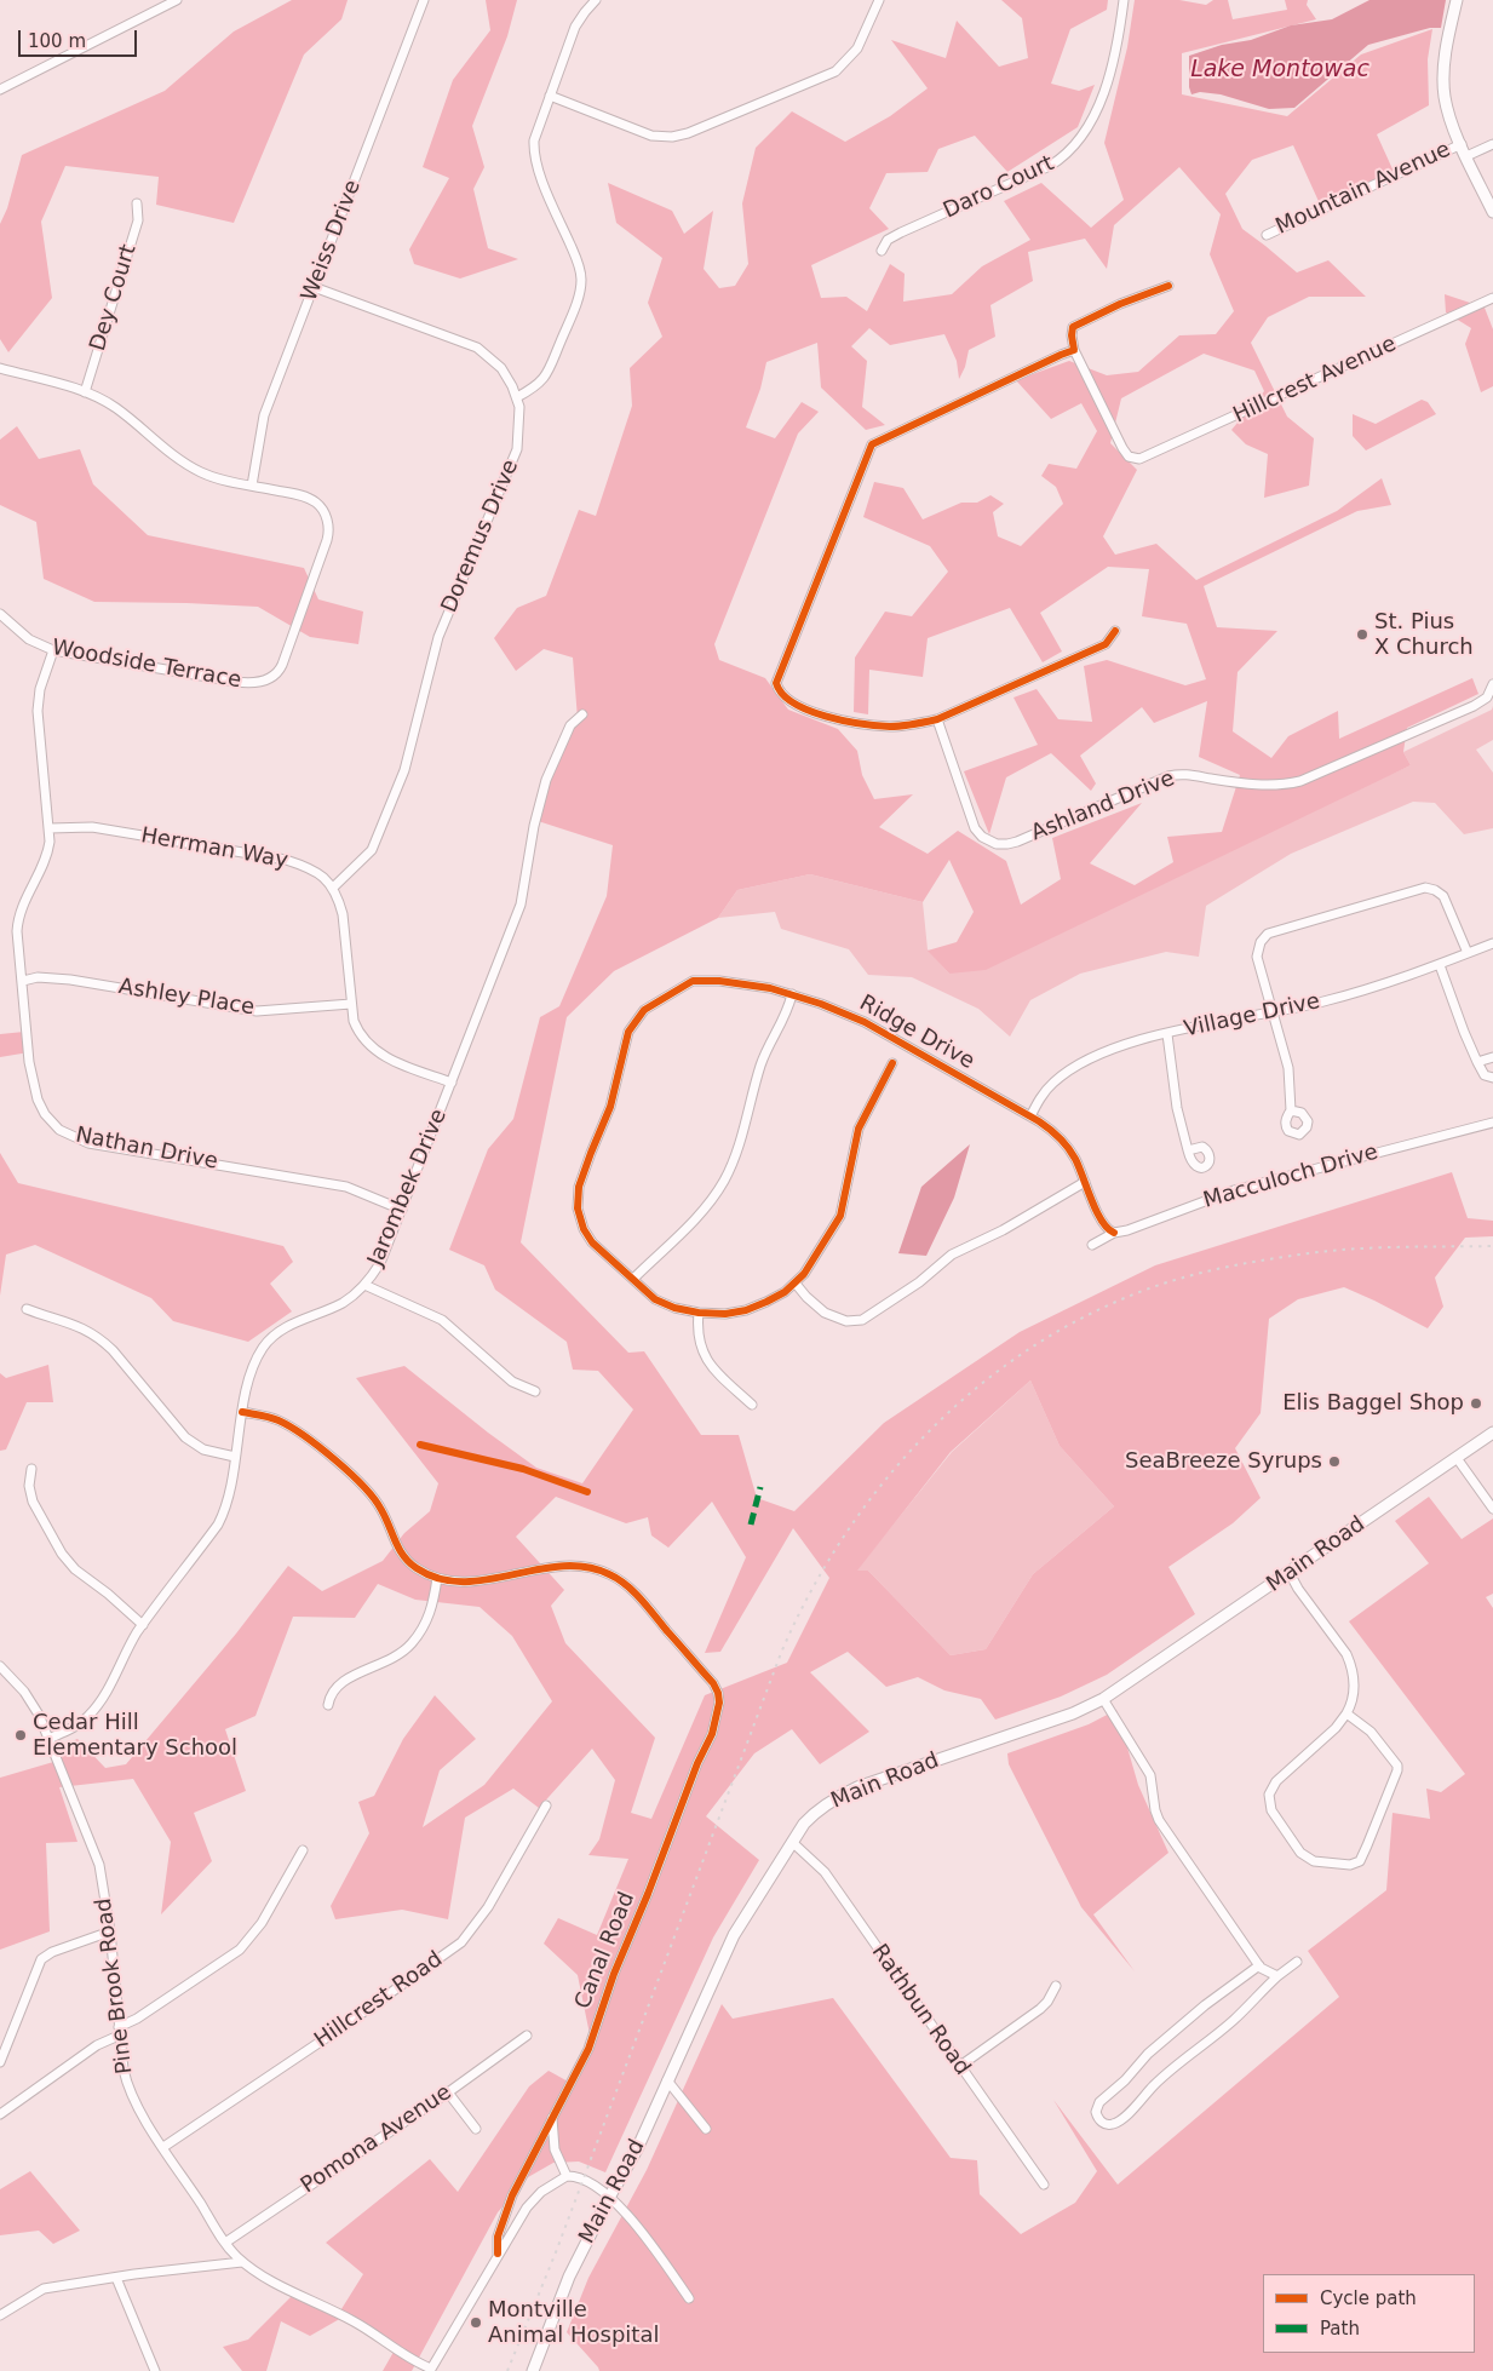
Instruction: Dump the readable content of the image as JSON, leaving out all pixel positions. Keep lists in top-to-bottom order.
{
  "streets": {
    "main road": ["Main Road"],
    "street": [
      "Daro Court",
      "Mountain Avenue",
      "Weiss Drive",
      "Dey Court",
      "Hillcrest Avenue",
      "Doremus Drive",
      "Woodside Terrace",
      "Ashland Drive",
      "Herrman Way",
      "Ashley Place",
      "Village Drive",
      "Ridge Drive",
      "Nathan Drive",
      "Macculoch Drive",
      "Jarombek Drive",
      "Canal Road",
      "Pine Brook Road",
      "Hillcrest Road",
      "Rathbun Road",
      "Pomona Avenue"
    ]
  },
  "crossings": [
    ["Weiss Drive", "Doremus Drive"],
    ["Weiss Drive", "Woodside Terrace"],
    ["Dey Court", "Woodside Terrace"],
    ["Doremus Drive", "Herrman Way"],
    ["Herrman Way", "Nathan Drive"],
    ["Ashley Place", "Nathan Drive"],
    ["Village Drive", "Ridge Drive"],
    ["Ridge Drive", "Macculoch Drive"],
    ["Nathan Drive", "Jarombek Drive"],
    ["Jarombek Drive", "Pine Brook Road"],
    ["Main Road", "Rathbun Road"],
    ["Pine Brook Road", "Hillcrest Road"],
    ["Pine Brook Road", "Pomona Avenue"]
  ],
  "water": ["Lake Montowac"],
  "places": [
    "St. Pius X Church",
    "Elis Baggel Shop",
    "SeaBreeze Syrups",
    "Cedar Hill Elementary School",
    "Montville Animal Hospital"
  ],
  "legend": ["Cycle path", "Path"],
  "scale_bar": "100 m"
}
